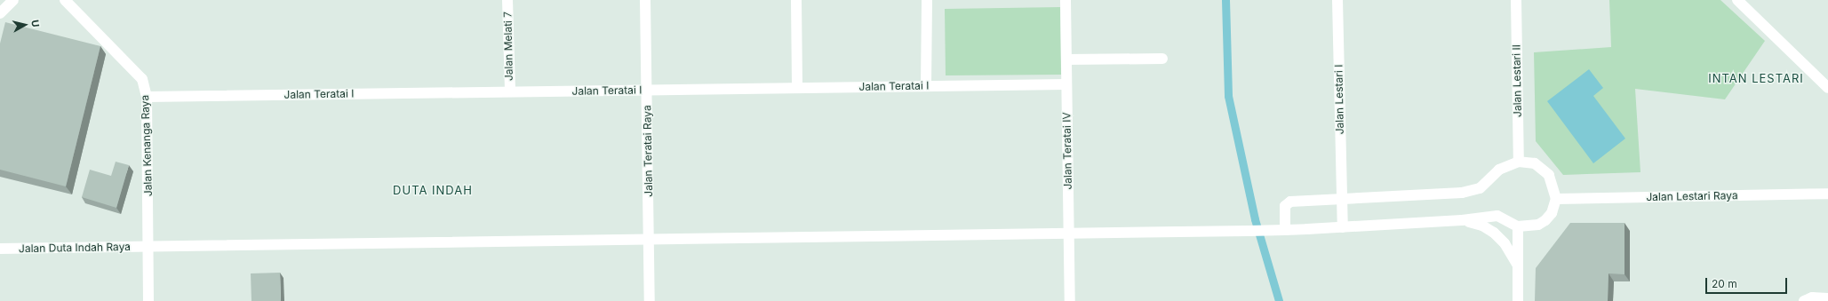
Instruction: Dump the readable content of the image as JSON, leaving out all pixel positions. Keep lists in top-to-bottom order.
{
  "streets": {
    "street": [
      "Jalan Melati 7",
      "Jalan Lestari II",
      "Jalan Teratai I",
      "Jalan Lestari I",
      "Jalan Kenanga Raya",
      "Jalan Teratai Raya",
      "Jalan Teratai IV",
      "Jalan Lestari Raya",
      "Jalan Duta Indah Raya"
    ]
  },
  "crossings": [
    ["Jalan Melati 7", "Jalan Teratai I"],
    ["Jalan Teratai I", "Jalan Kenanga Raya"],
    ["Jalan Teratai I", "Jalan Teratai Raya"],
    ["Jalan Teratai I", "Jalan Teratai IV"],
    ["Jalan Lestari I", "Jalan Duta Indah Raya"],
    ["Jalan Kenanga Raya", "Jalan Duta Indah Raya"],
    ["Jalan Teratai Raya", "Jalan Duta Indah Raya"],
    ["Jalan Teratai IV", "Jalan Duta Indah Raya"]
  ],
  "districts": ["INTAN LESTARI", "DUTA INDAH"],
  "scale_bar": "20 m",
  "north": "right"
}
